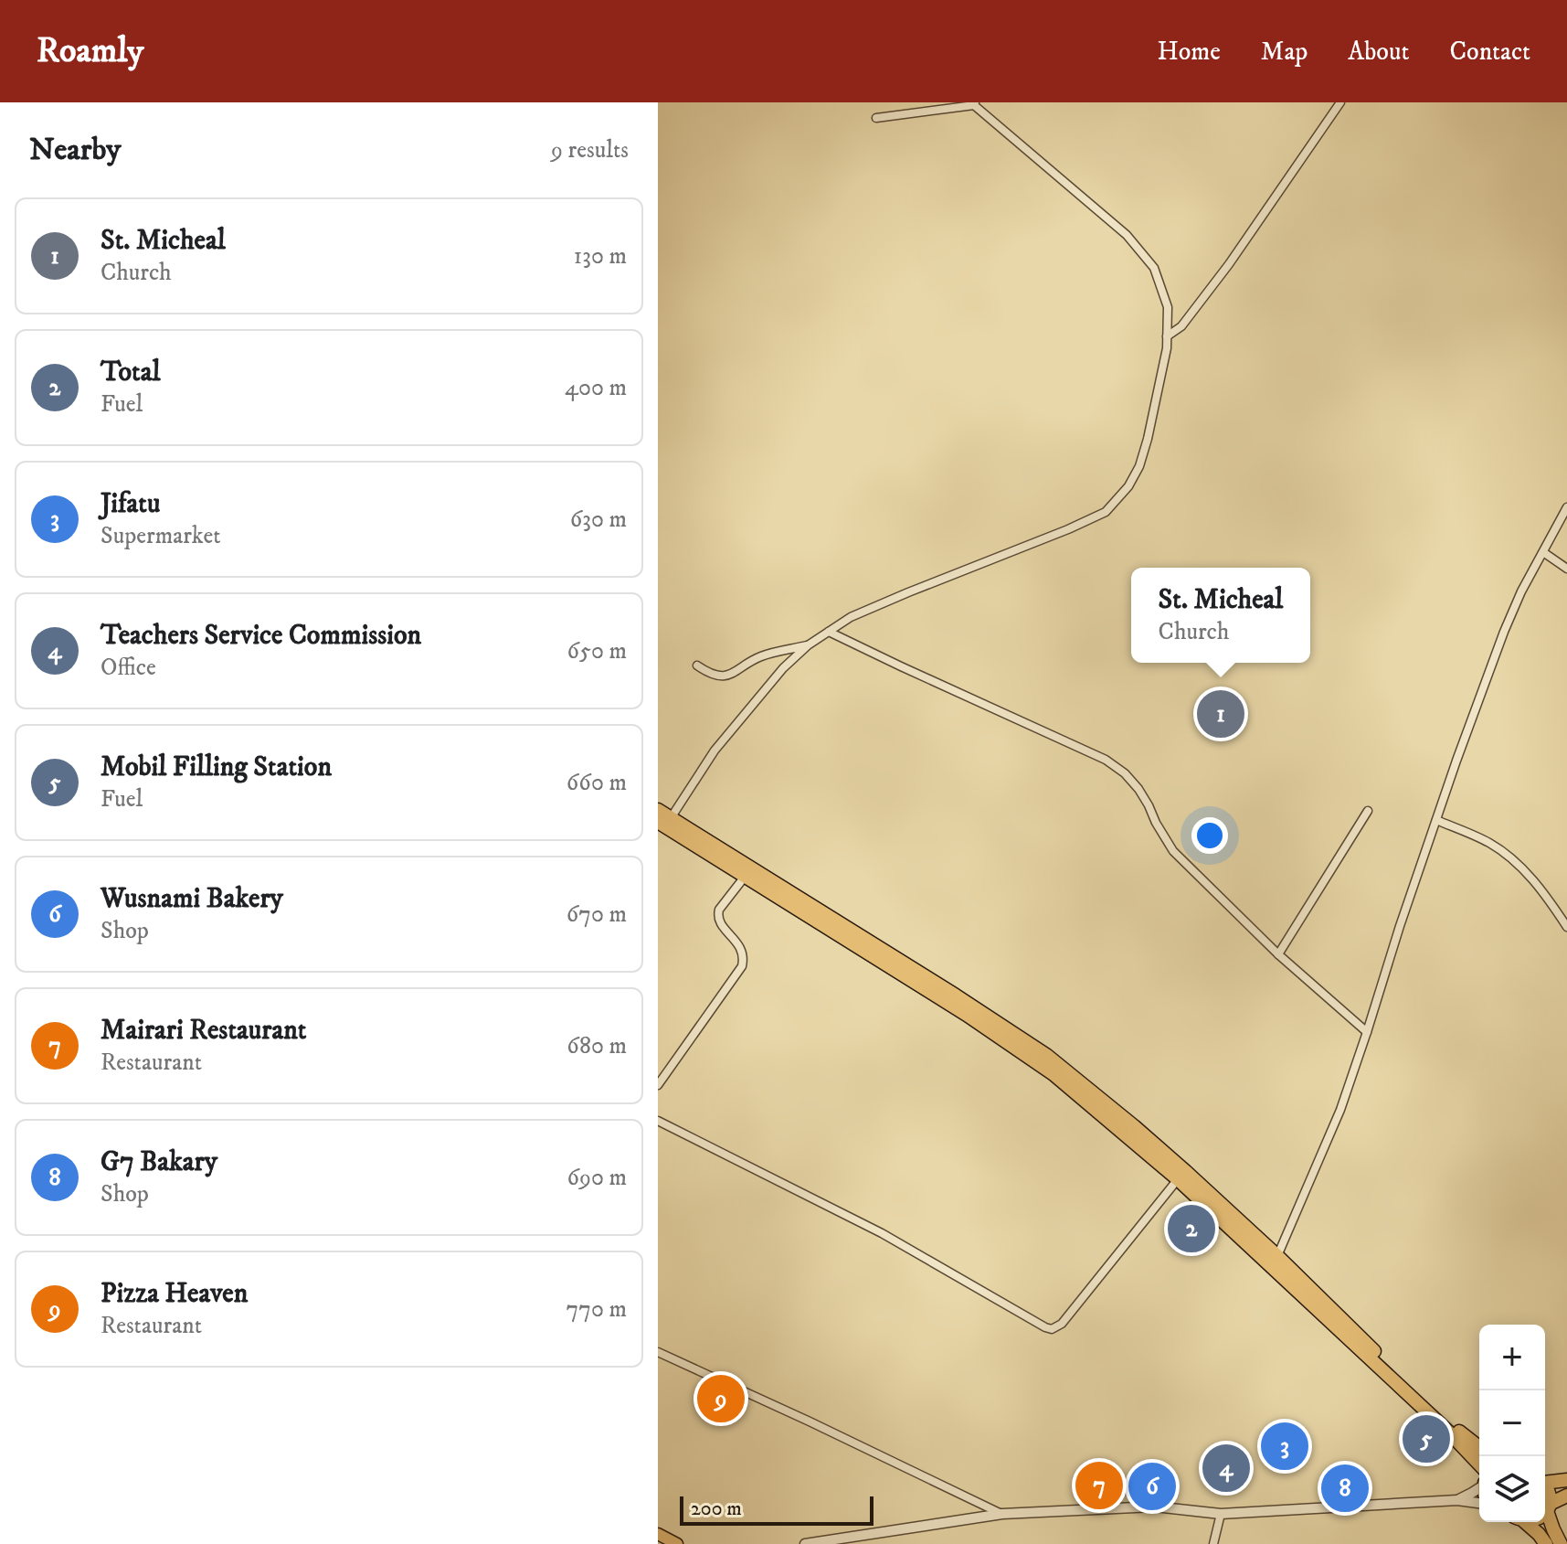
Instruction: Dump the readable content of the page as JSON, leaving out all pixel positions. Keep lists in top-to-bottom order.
{
  "scale_bar": "200 m",
  "page": {
    "header": "Roamly",
    "nav": [
      "Home",
      "Map",
      "About",
      "Contact"
    ],
    "heading": ["Nearby", "9 results"],
    "list": [
      {
        "mark": "1",
        "name": "St. Micheal",
        "note": "Church",
        "value": "130 m"
      },
      {
        "mark": "2",
        "name": "Total",
        "note": "Fuel",
        "value": "400 m"
      },
      {
        "mark": "3",
        "name": "Jifatu",
        "note": "Supermarket",
        "value": "630 m"
      },
      {
        "mark": "4",
        "name": "Teachers Service Commission",
        "note": "Office",
        "value": "650 m"
      },
      {
        "mark": "5",
        "name": "Mobil Filling Station",
        "note": "Fuel",
        "value": "660 m"
      },
      {
        "mark": "6",
        "name": "Wusnami Bakery",
        "note": "Shop",
        "value": "670 m"
      },
      {
        "mark": "7",
        "name": "Mairari Restaurant",
        "note": "Restaurant",
        "value": "680 m"
      },
      {
        "mark": "8",
        "name": "G7 Bakary",
        "note": "Shop",
        "value": "690 m"
      },
      {
        "mark": "9",
        "name": "Pizza Heaven",
        "note": "Restaurant",
        "value": "770 m"
      }
    ],
    "popup": ["St. Micheal", "Church"],
    "pins": [
      "1",
      "2",
      "9",
      "5",
      "3",
      "4",
      "7",
      "6",
      "8"
    ],
    "map_buttons": ["+", "−"],
    "scale": "200 m"
  }
}
